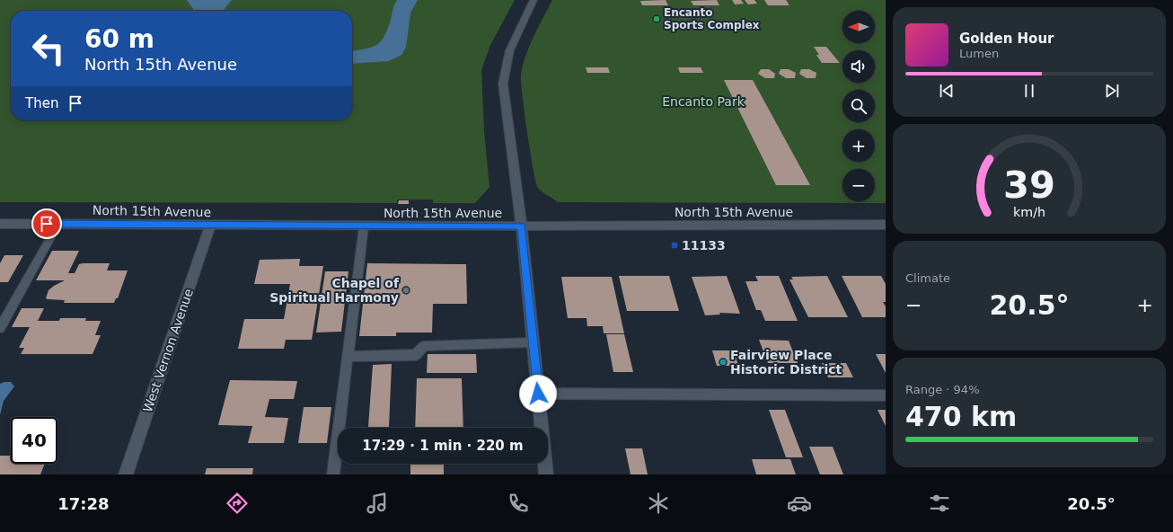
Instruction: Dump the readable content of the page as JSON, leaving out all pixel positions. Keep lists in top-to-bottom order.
{
  "streets": {
    "street": ["North 15th Avenue", "West Vernon Avenue"]
  },
  "crossings": [
    ["North 15th Avenue", "West Vernon Avenue"]
  ],
  "parks": ["Encanto Park"],
  "places": {
    "other": ["Encanto Sports Complex", "Chapel of Spiritual Harmony", "Fairview Place Historic District"],
    "transit": ["11133"]
  },
  "north": "left",
  "page": {
    "map_buttons": ["+", "−"],
    "turn": ["60 m", "North 15th Avenue"],
    "song": ["Golden Hour", "Lumen"],
    "then": "Then",
    "tile": [
      "Climate",
      ["Range · 94%", "470 km"]
    ],
    "heat": ["−", "20.5°", "+"],
    "limit": "40",
    "trip": "17:29 · 1 min · 220 m",
    "tabs": ["17:28", "20.5°"],
    "gauge": ["39", "km/h"]
  }
}
